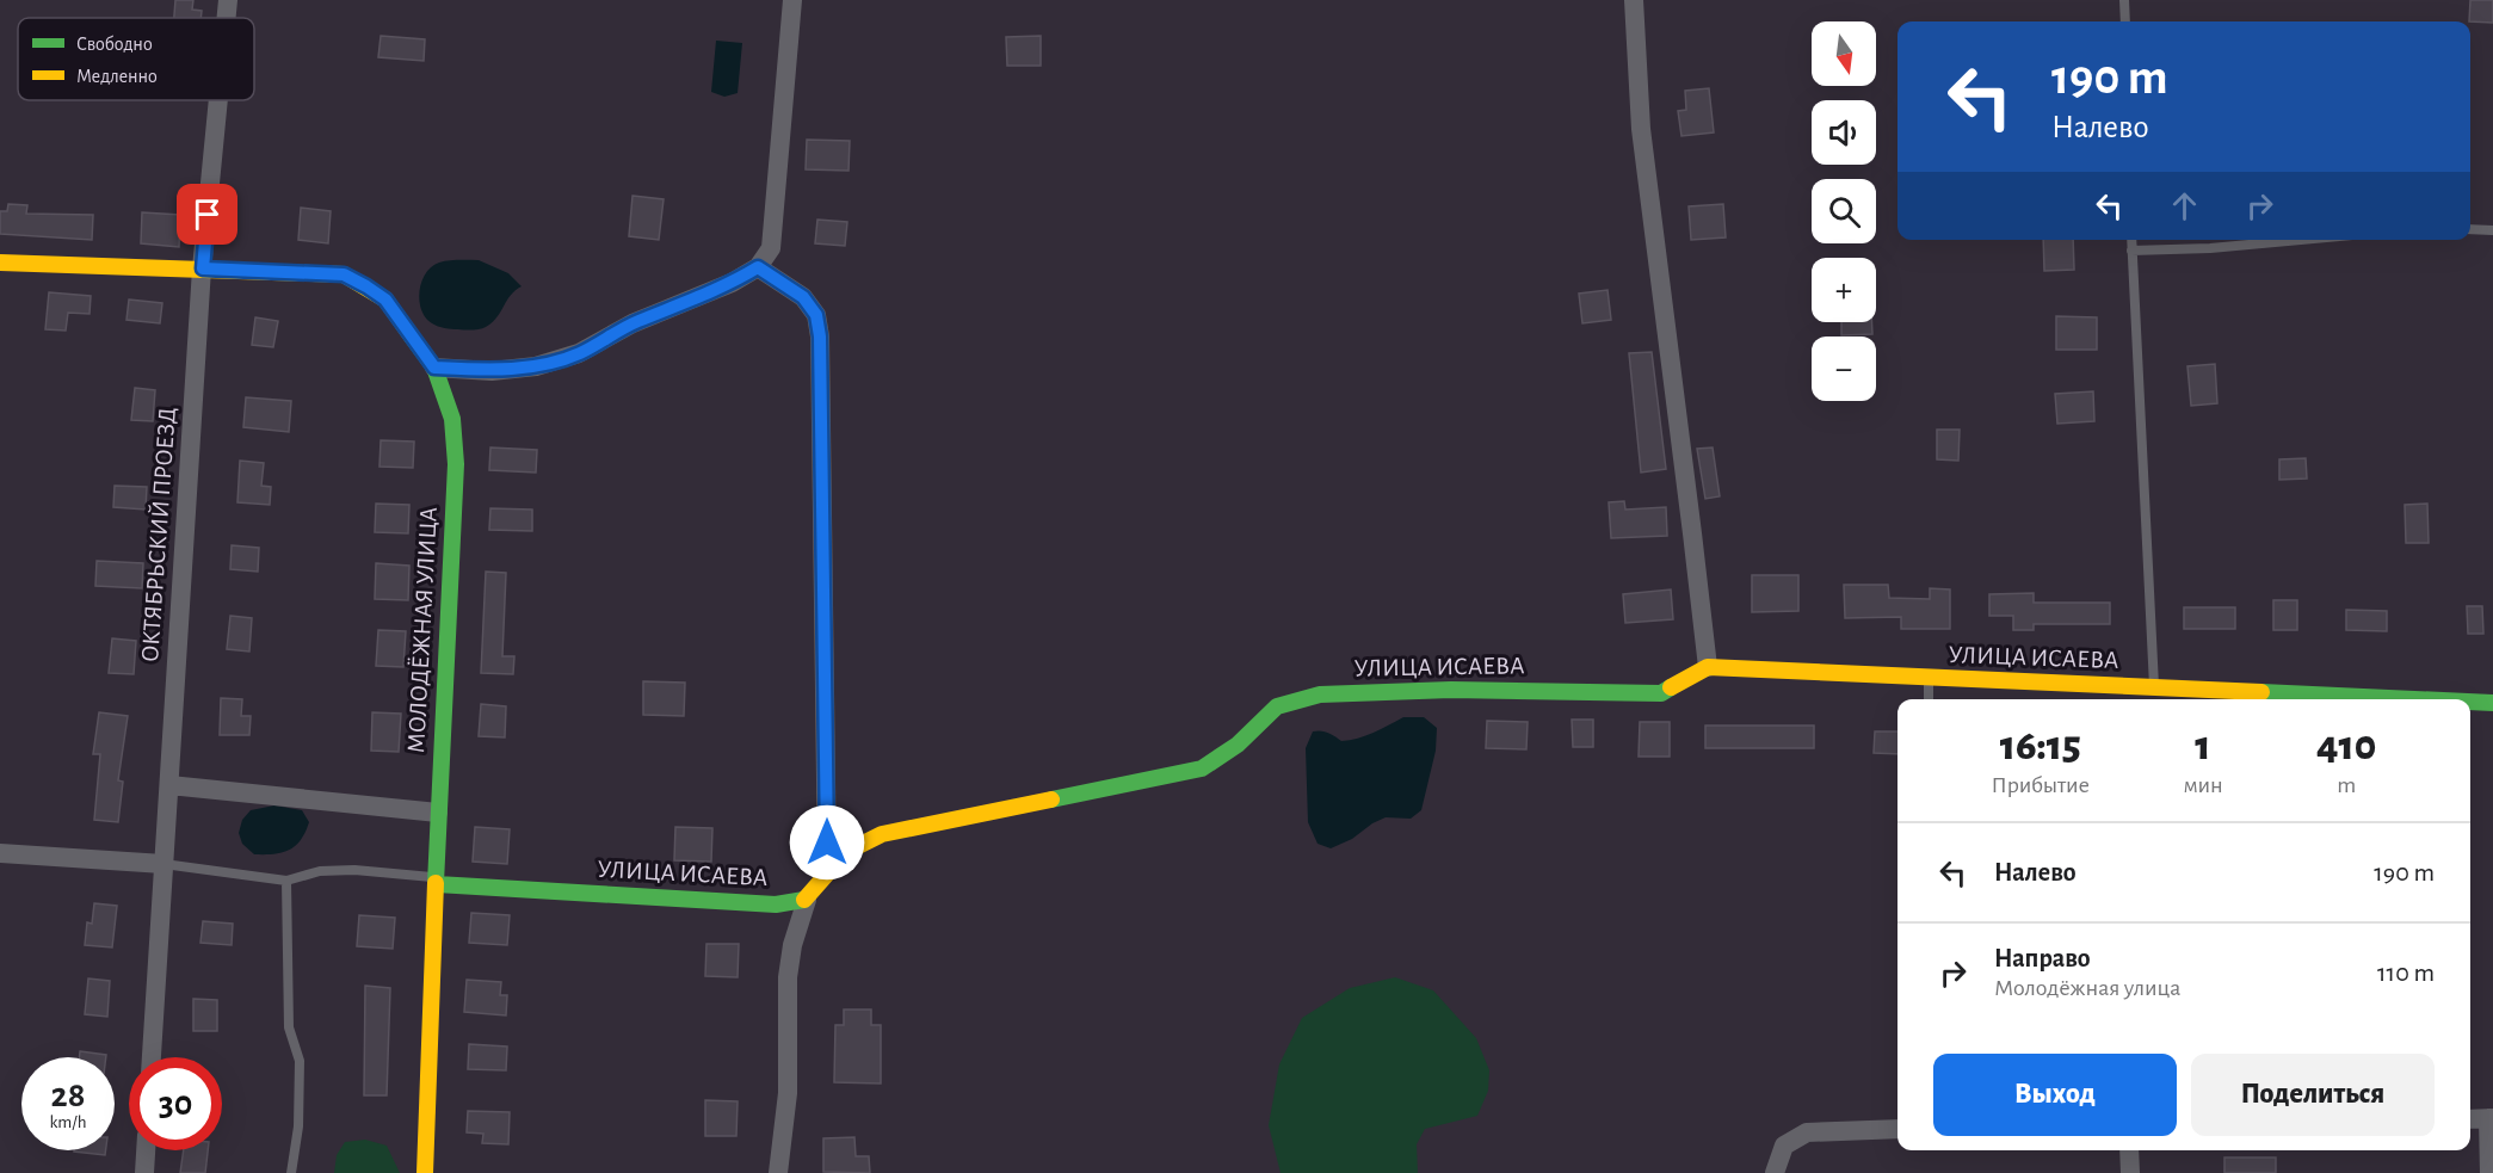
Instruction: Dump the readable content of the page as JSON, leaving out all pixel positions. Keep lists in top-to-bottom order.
{
  "streets": {
    "street": ["ОКТЯБРЬСКИЙ ПРОЕЗД", "МОЛОДЁЖНАЯ УЛИЦА", "УЛИЦА ИСАЕВА"]
  },
  "crossings": [
    ["ОКТЯБРЬСКИЙ ПРОЕЗД", "МОЛОДЁЖНАЯ УЛИЦА"],
    ["МОЛОДЁЖНАЯ УЛИЦА", "УЛИЦА ИСАЕВА"]
  ],
  "legend": ["Свободно", "Медленно"],
  "north": "bottom",
  "page": {
    "map_buttons": ["+", "−"],
    "turn": ["190 m", "Налево"],
    "eta": [
      "16:15",
      "Прибытие",
      "1",
      "мин",
      "410",
      "m"
    ],
    "list": [
      {
        "name": "Налево",
        "value": "190 m"
      },
      {
        "name": "Направо",
        "note": "Молодёжная улица",
        "value": "110 m"
      }
    ],
    "buttons": ["Выход", "Поделиться"],
    "speed": "28 km/h",
    "limit": "30"
  }
}
